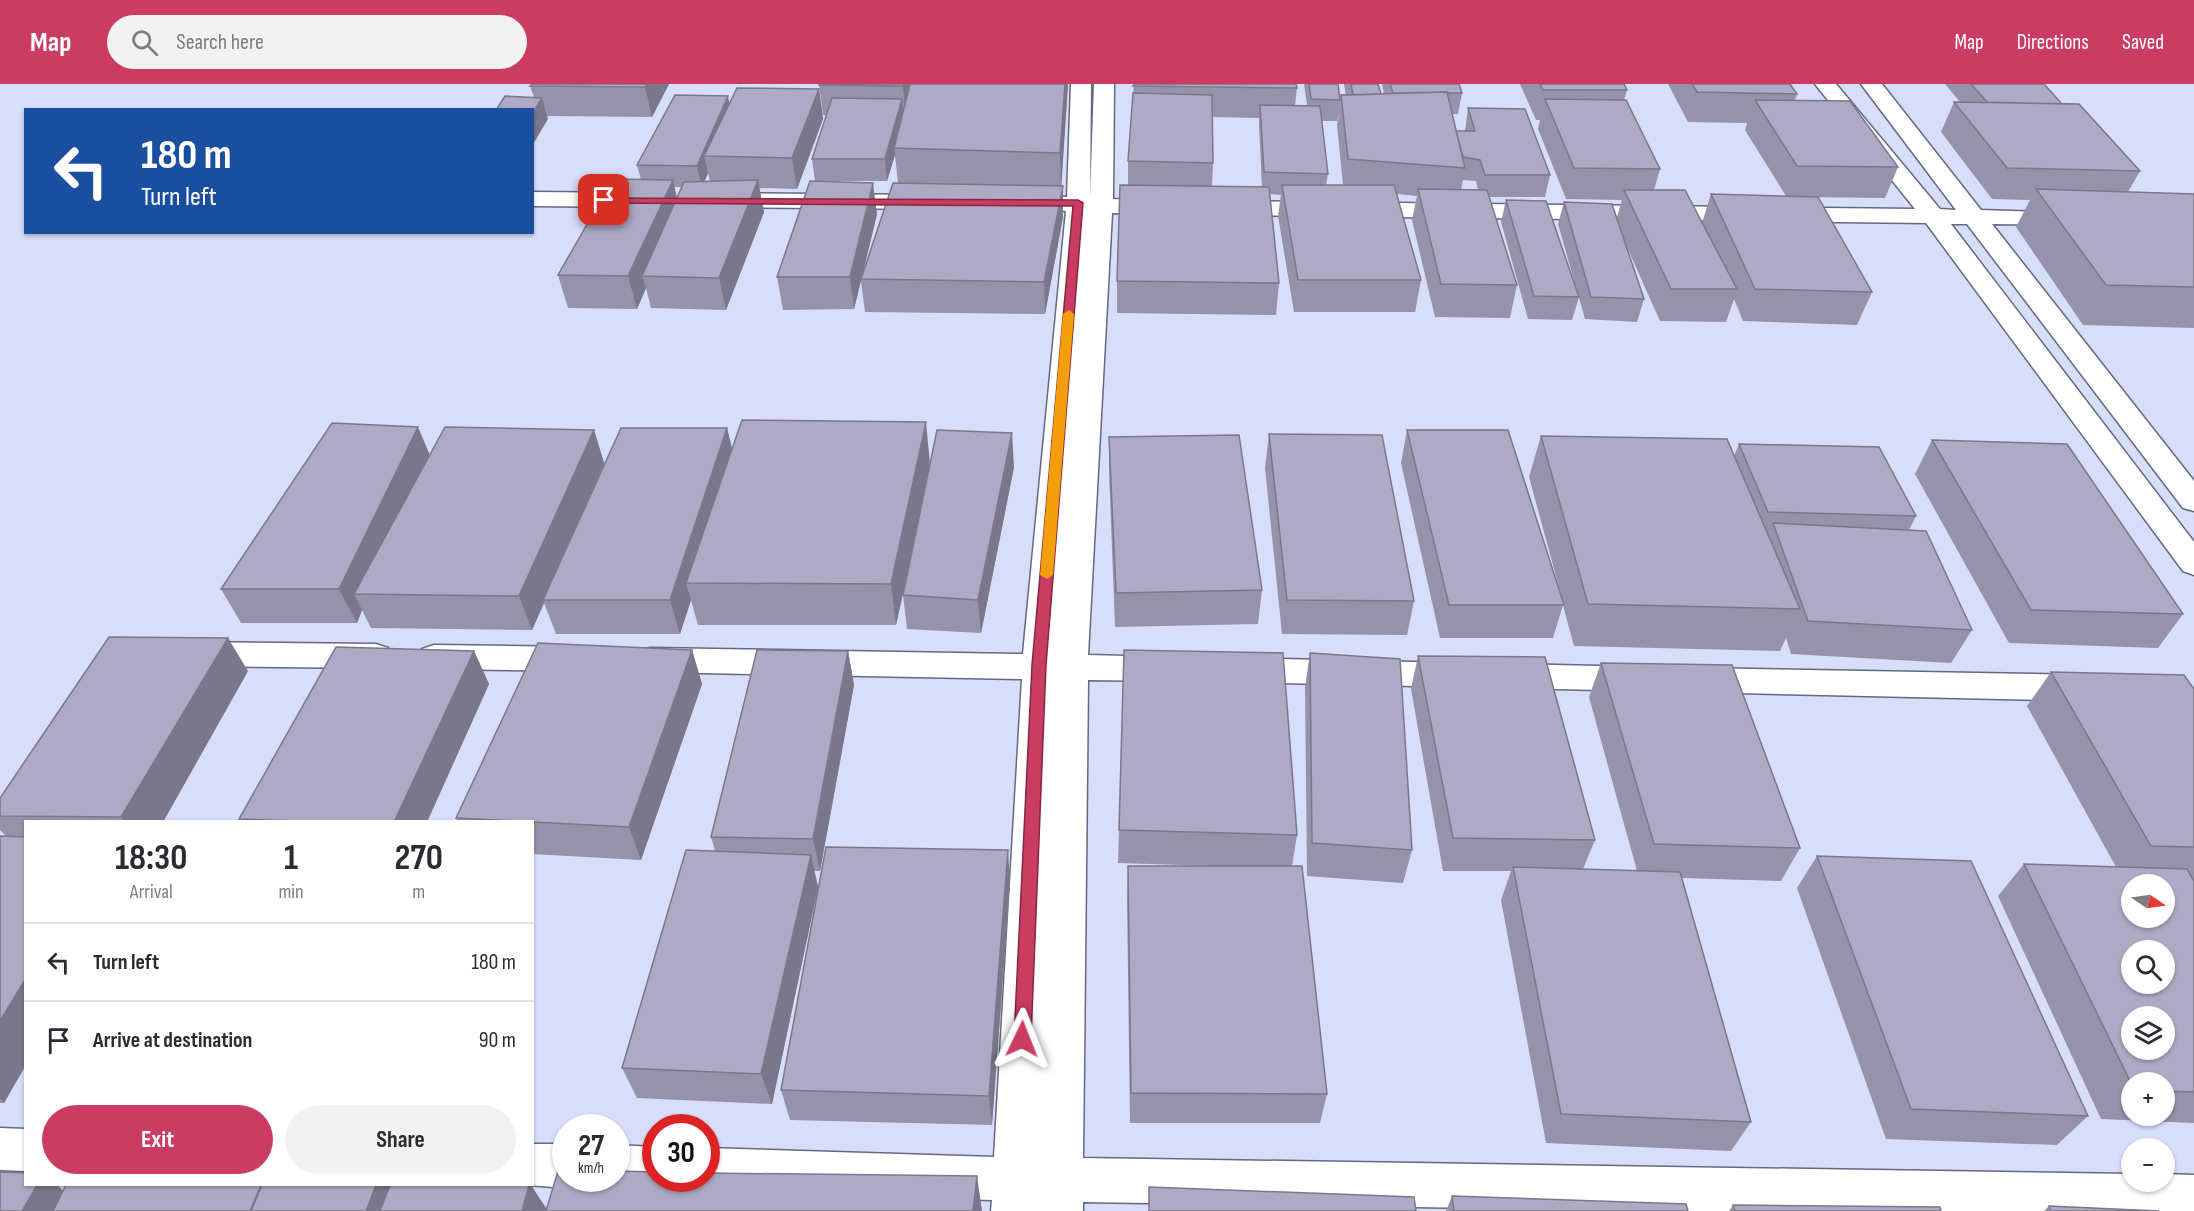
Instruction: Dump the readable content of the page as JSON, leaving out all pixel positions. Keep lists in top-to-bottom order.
{
  "north": "right",
  "page": {
    "header": "Map",
    "search": "Search here",
    "nav": ["Map", "Directions", "Saved"],
    "turn": ["180 m", "Turn left"],
    "eta": [
      "18:30",
      "Arrival",
      "1",
      "min",
      "270",
      "m"
    ],
    "map_buttons": ["+", "−"],
    "list": [
      {
        "name": "Turn left",
        "value": "180 m"
      },
      {
        "name": "Arrive at destination",
        "value": "90 m"
      }
    ],
    "buttons": ["Exit", "Share"],
    "speed": "27 km/h",
    "limit": "30"
  }
}
